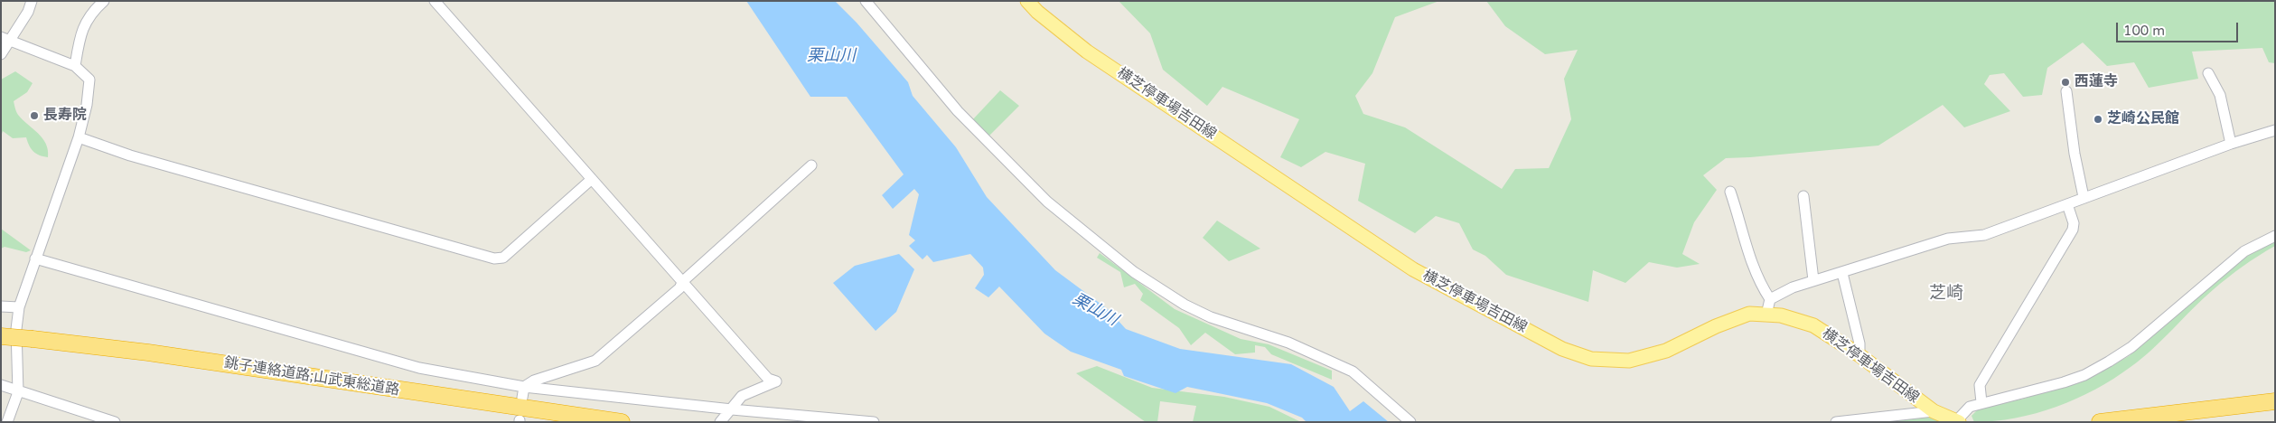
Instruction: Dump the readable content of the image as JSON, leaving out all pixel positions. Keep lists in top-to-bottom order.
{
  "streets": {
    "highway": ["銚子連絡道路;山武東総道路"],
    "main road": ["横芝停車場吉田線"]
  },
  "districts": ["芝崎"],
  "water": ["栗山川"],
  "places": ["西蓮寺", "長寿院", "芝崎公民館"],
  "scale_bar": "100 m"
}
